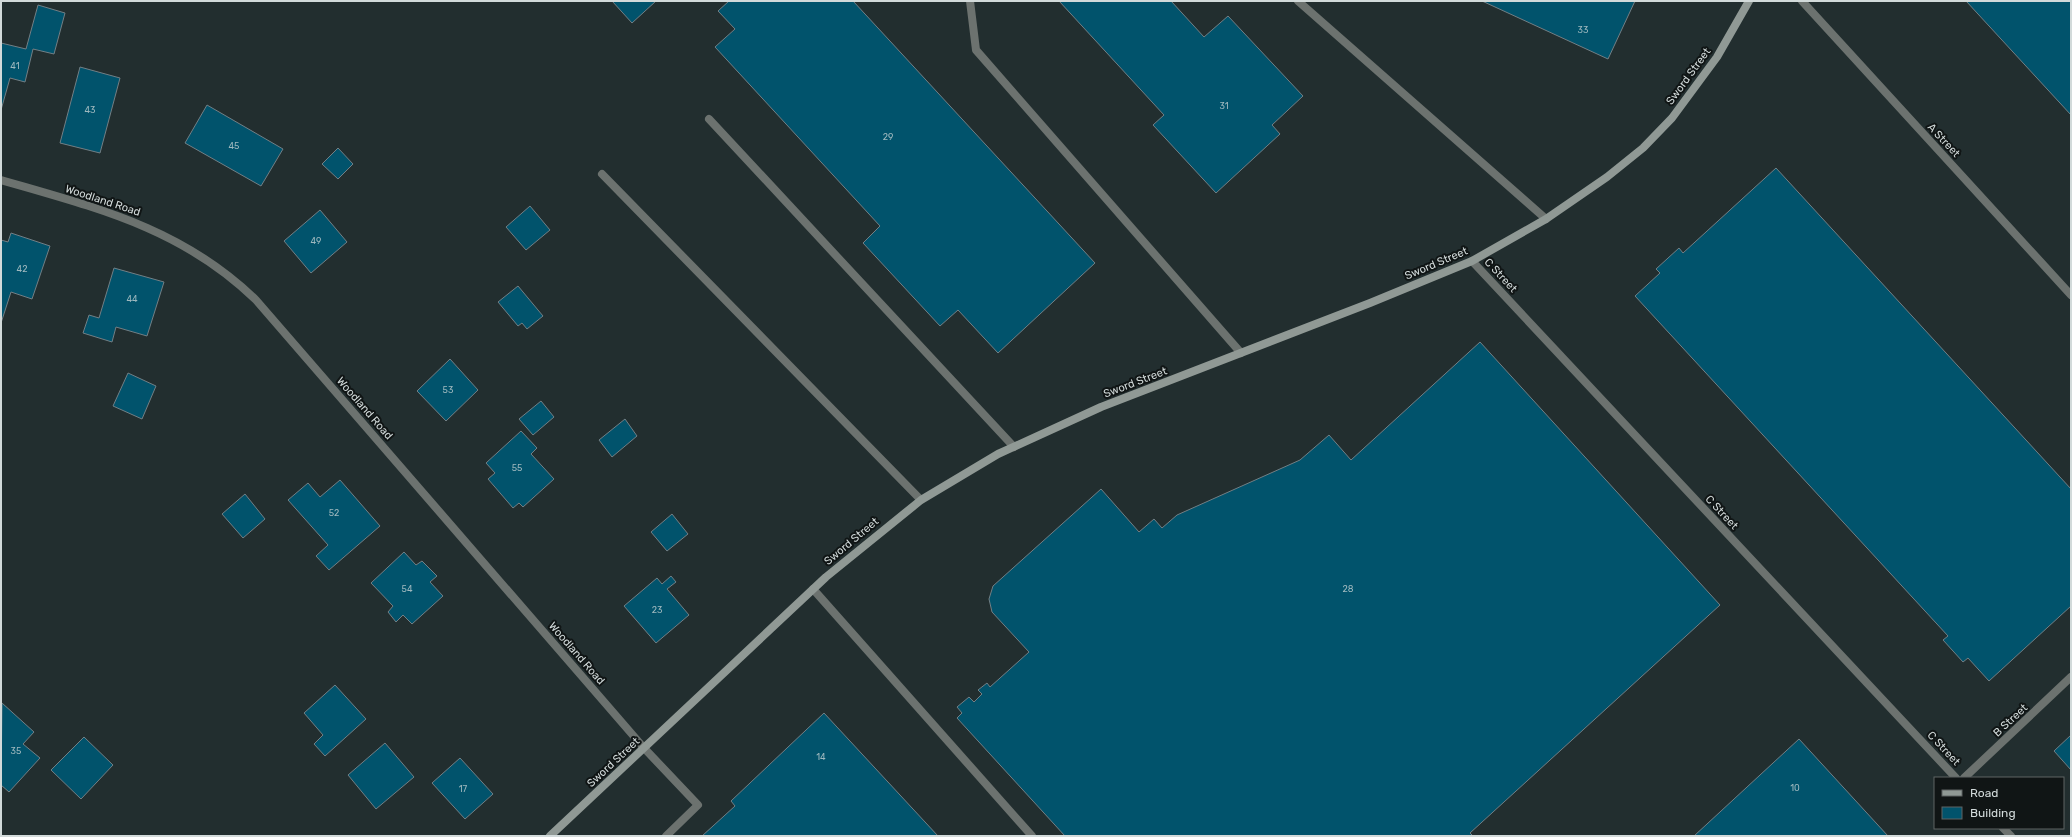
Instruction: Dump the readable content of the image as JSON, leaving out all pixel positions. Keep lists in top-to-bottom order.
{
  "streets": {
    "street": [
      "Sword Street",
      "A Street",
      "Woodland Road",
      "C Street",
      "B Street"
    ]
  },
  "crossings": [
    ["Sword Street", "Woodland Road"],
    ["Sword Street", "C Street"]
  ],
  "house_numbers": [
    "33",
    "41",
    "31",
    "43",
    "29",
    "45",
    "49",
    "42",
    "44",
    "53",
    "55",
    "52",
    "54",
    "28",
    "23",
    "35",
    "14",
    "10",
    "17"
  ],
  "legend": ["Road", "Building"]
}
